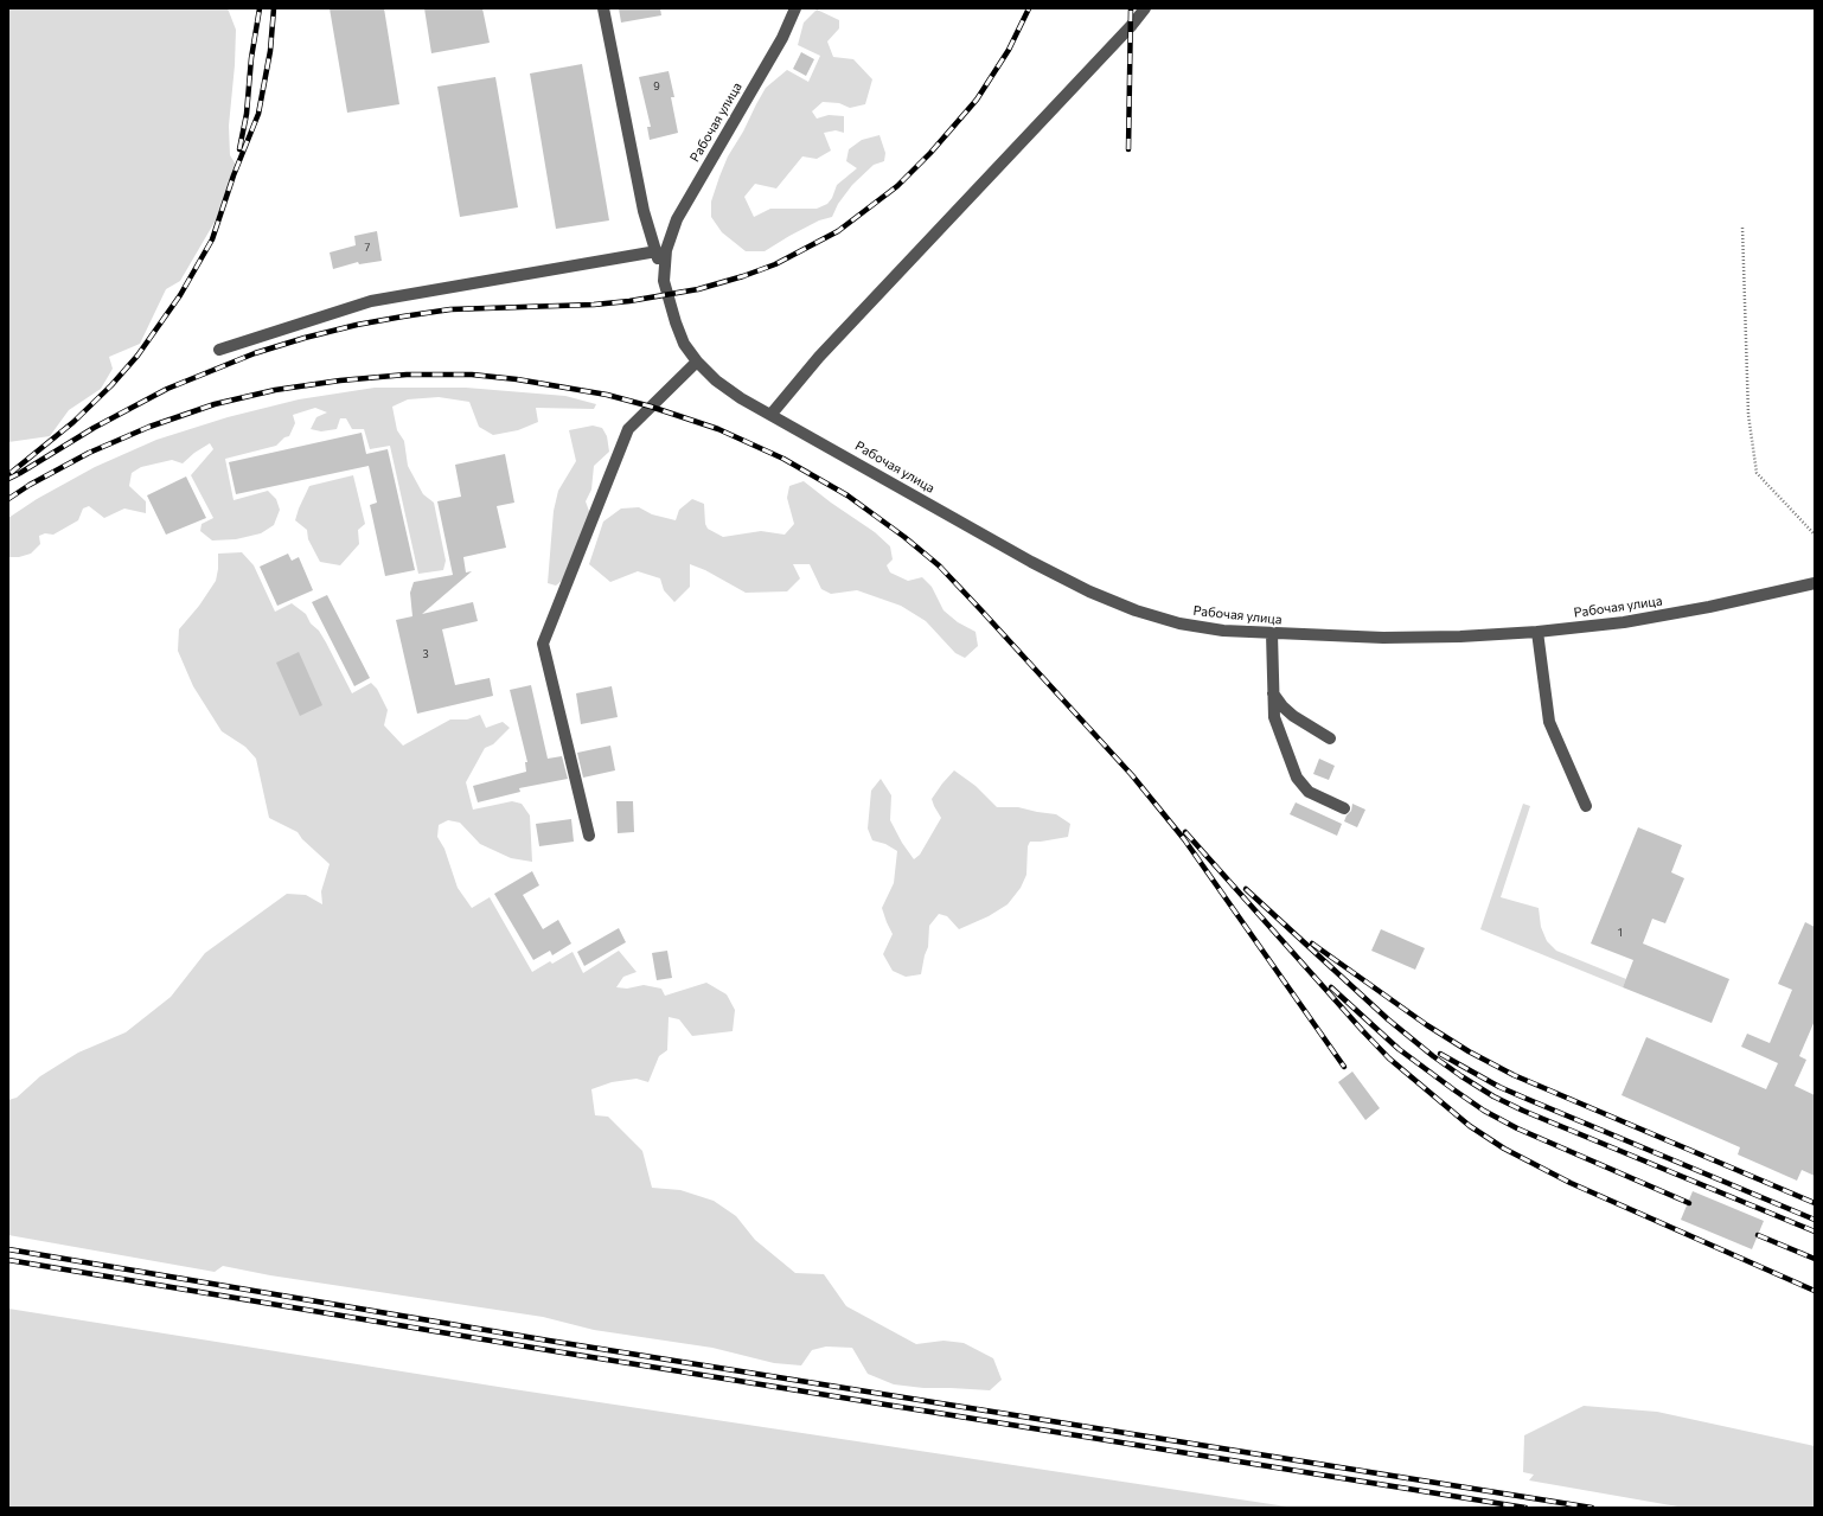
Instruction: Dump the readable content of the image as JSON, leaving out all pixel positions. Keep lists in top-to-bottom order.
{
  "streets": {
    "street": ["Рабочая улица"]
  },
  "house_numbers": [
    "9",
    "7",
    "3",
    "1"
  ]
}
